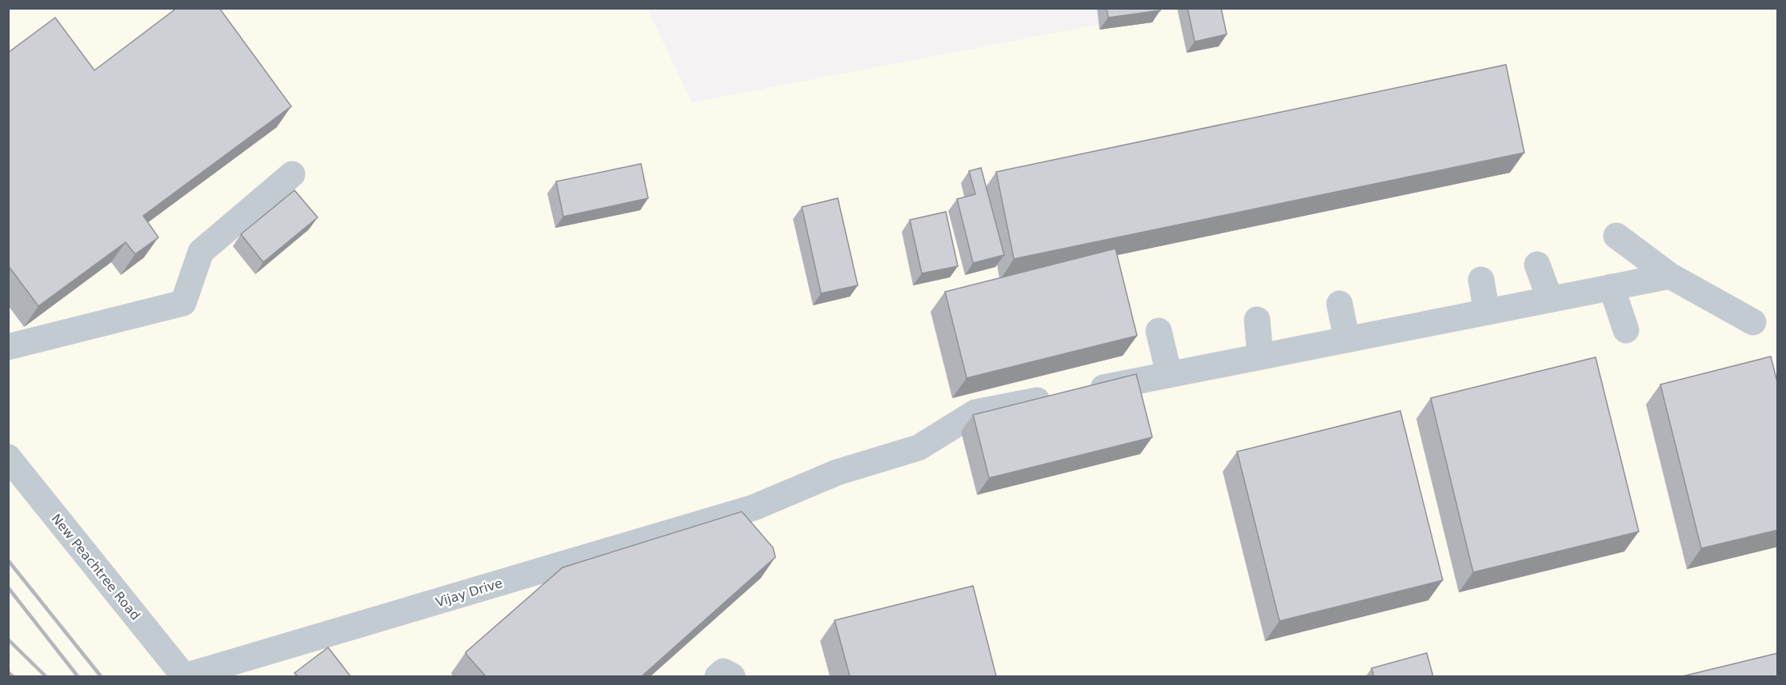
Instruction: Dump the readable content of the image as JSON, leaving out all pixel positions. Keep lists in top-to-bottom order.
{
  "streets": {
    "street": ["New Peachtree Road", "Vijay Drive"]
  },
  "crossings": [
    ["New Peachtree Road", "Vijay Drive"]
  ]
}
